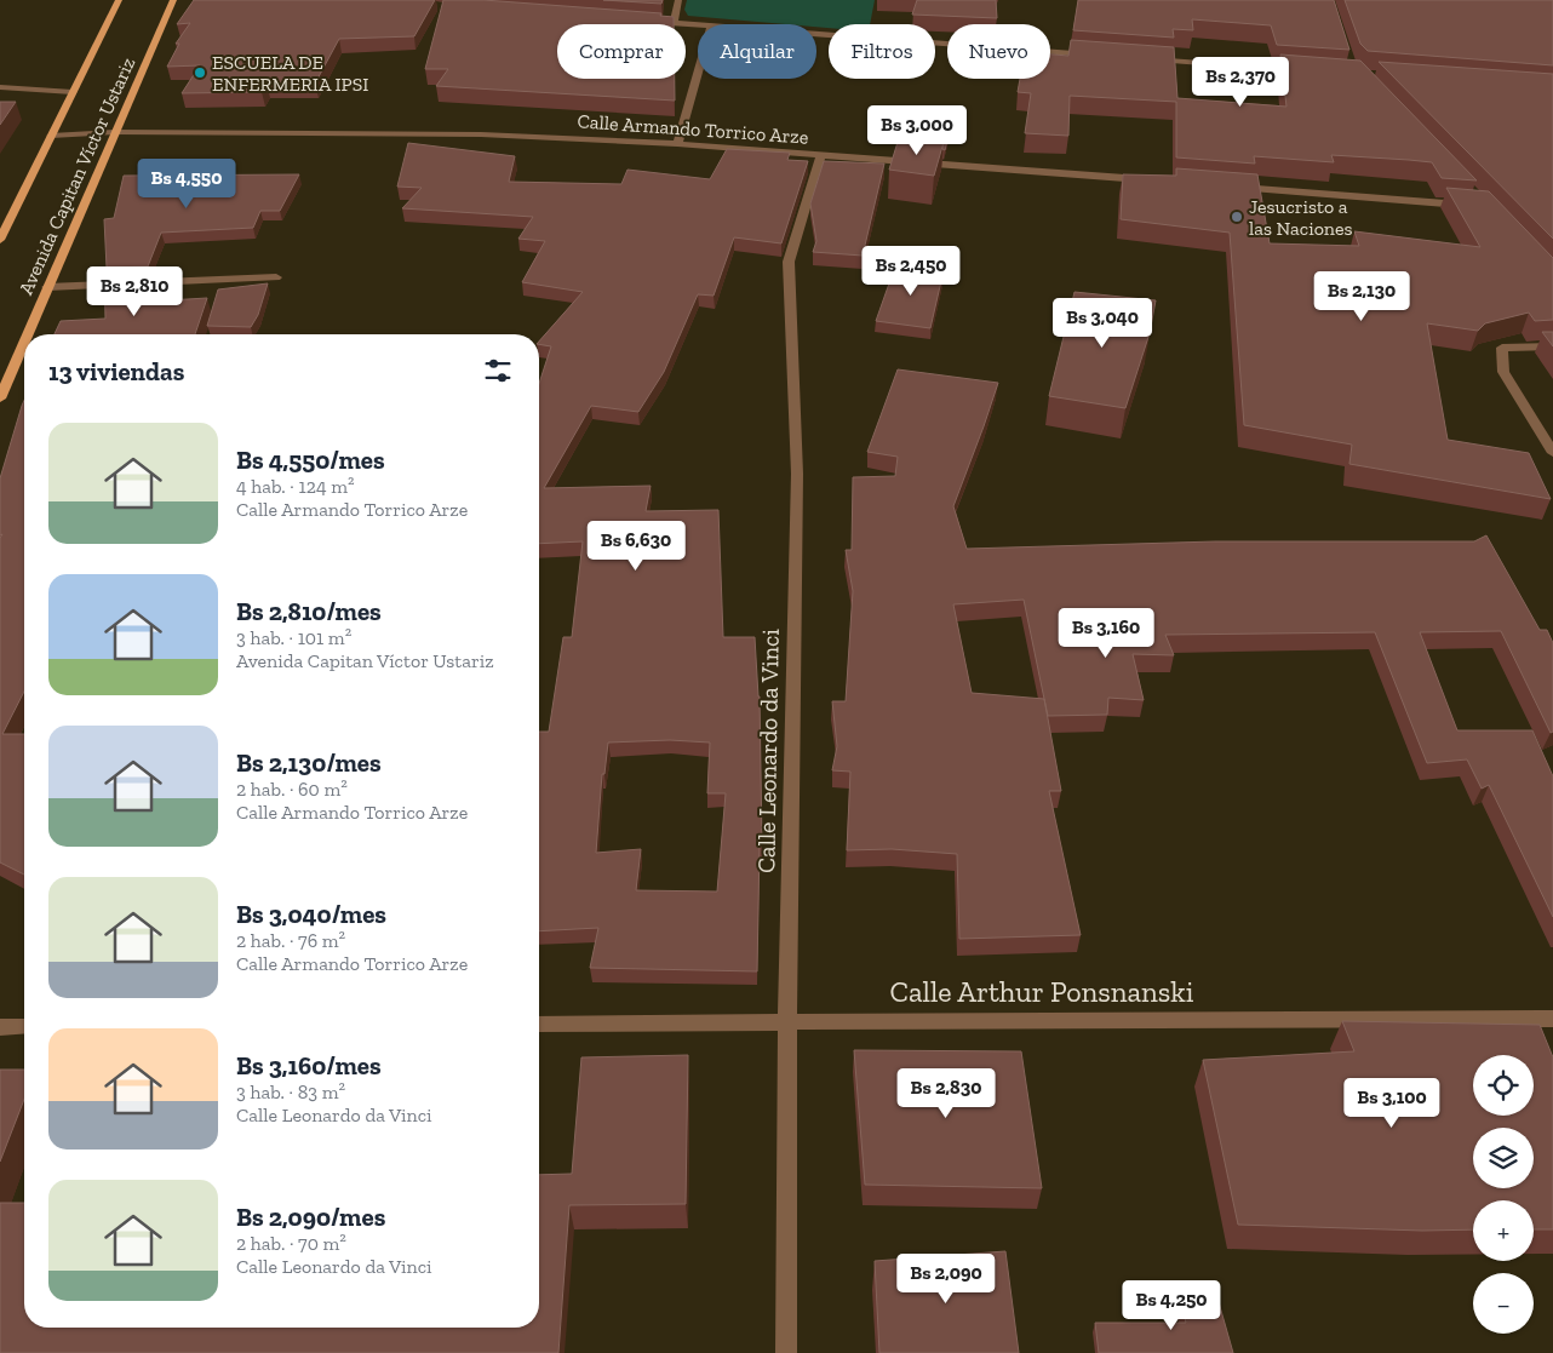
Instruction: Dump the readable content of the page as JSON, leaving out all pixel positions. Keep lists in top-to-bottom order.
{
  "streets": {
    "main road": ["Avenida Capitan Víctor Ustariz"],
    "street": ["Calle Armando Torrico Arze", "Calle Leonardo da Vinci", "Calle Arthur Ponsnanski"]
  },
  "crossings": [
    ["Calle Armando Torrico Arze", "Avenida Capitan Víctor Ustariz"],
    ["Calle Armando Torrico Arze", "Calle Leonardo da Vinci"],
    ["Calle Leonardo da Vinci", "Calle Arthur Ponsnanski"]
  ],
  "places": ["ESCUELA DE ENFERMERIA IPSI", "Jesucristo a las Naciones"],
  "page": {
    "chip": [
      "Comprar",
      "Alquilar",
      "Filtros",
      "Nuevo"
    ],
    "price": [
      "Bs 2,370",
      "Bs 3,000",
      "Bs 4,550",
      "Bs 2,450",
      "Bs 2,810",
      "Bs 2,130",
      "Bs 3,040",
      "Bs 6,630",
      "Bs 3,160",
      "Bs 2,830",
      "Bs 3,100",
      "Bs 2,090",
      "Bs 4,250"
    ],
    "heading": "13 viviendas",
    "list": [
      {
        "name": "Bs 4,550/mes",
        "note": "4 hab. · 124 m² · Calle Armando Torrico Arze"
      },
      {
        "name": "Bs 2,810/mes",
        "note": "3 hab. · 101 m² · Avenida Capitan Víctor Ustariz"
      },
      {
        "name": "Bs 2,130/mes",
        "note": "2 hab. · 60 m² · Calle Armando Torrico Arze"
      },
      {
        "name": "Bs 3,040/mes",
        "note": "2 hab. · 76 m² · Calle Armando Torrico Arze"
      },
      {
        "name": "Bs 3,160/mes",
        "note": "3 hab. · 83 m² · Calle Leonardo da Vinci"
      },
      {
        "name": "Bs 2,090/mes",
        "note": "2 hab. · 70 m² · Calle Leonardo da Vinci"
      }
    ],
    "map_buttons": ["+", "−"]
  }
}
